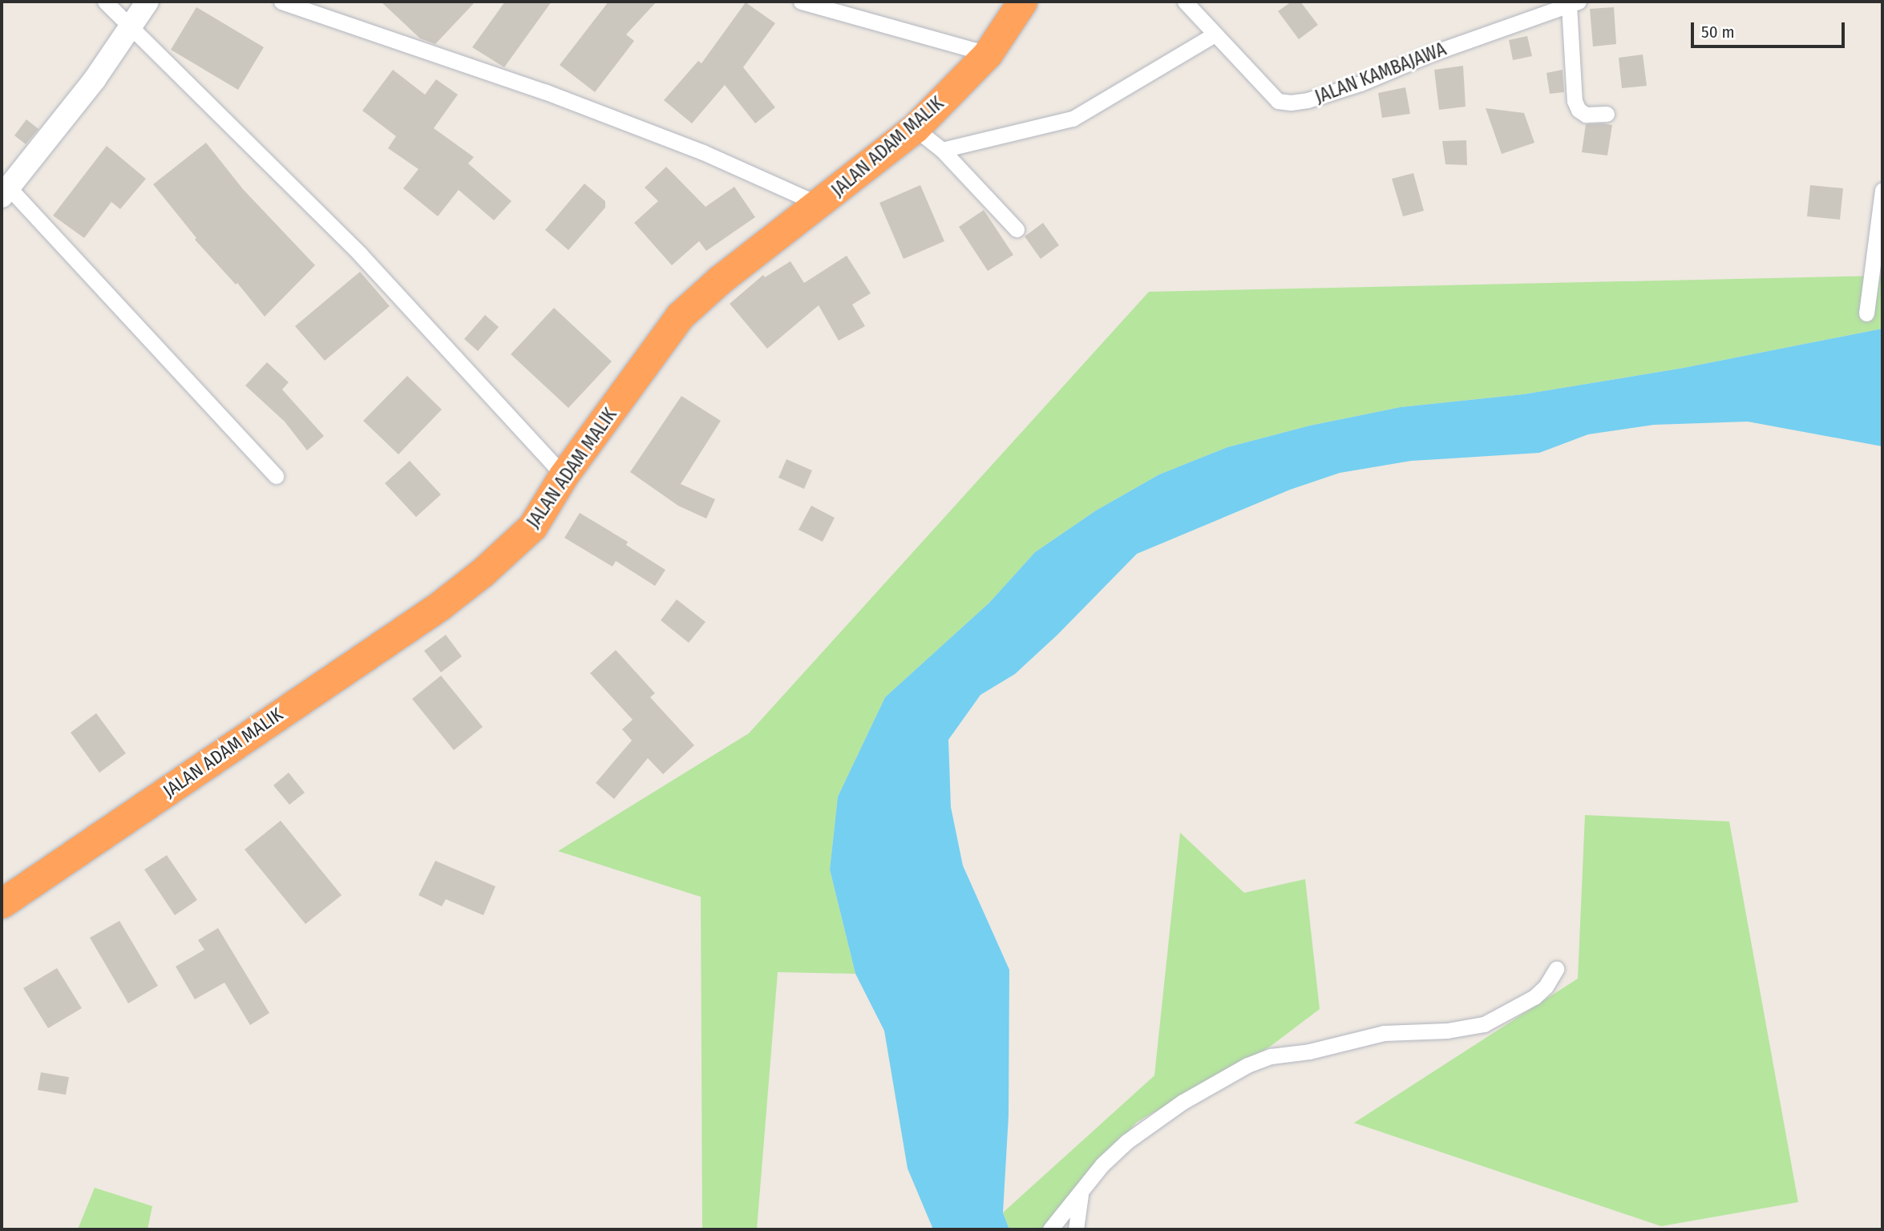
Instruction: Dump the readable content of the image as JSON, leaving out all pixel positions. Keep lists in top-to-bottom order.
{
  "streets": {
    "highway": ["JALAN ADAM MALIK"],
    "street": ["JALAN KAMBAJAWA"]
  },
  "scale_bar": "50 m"
}
